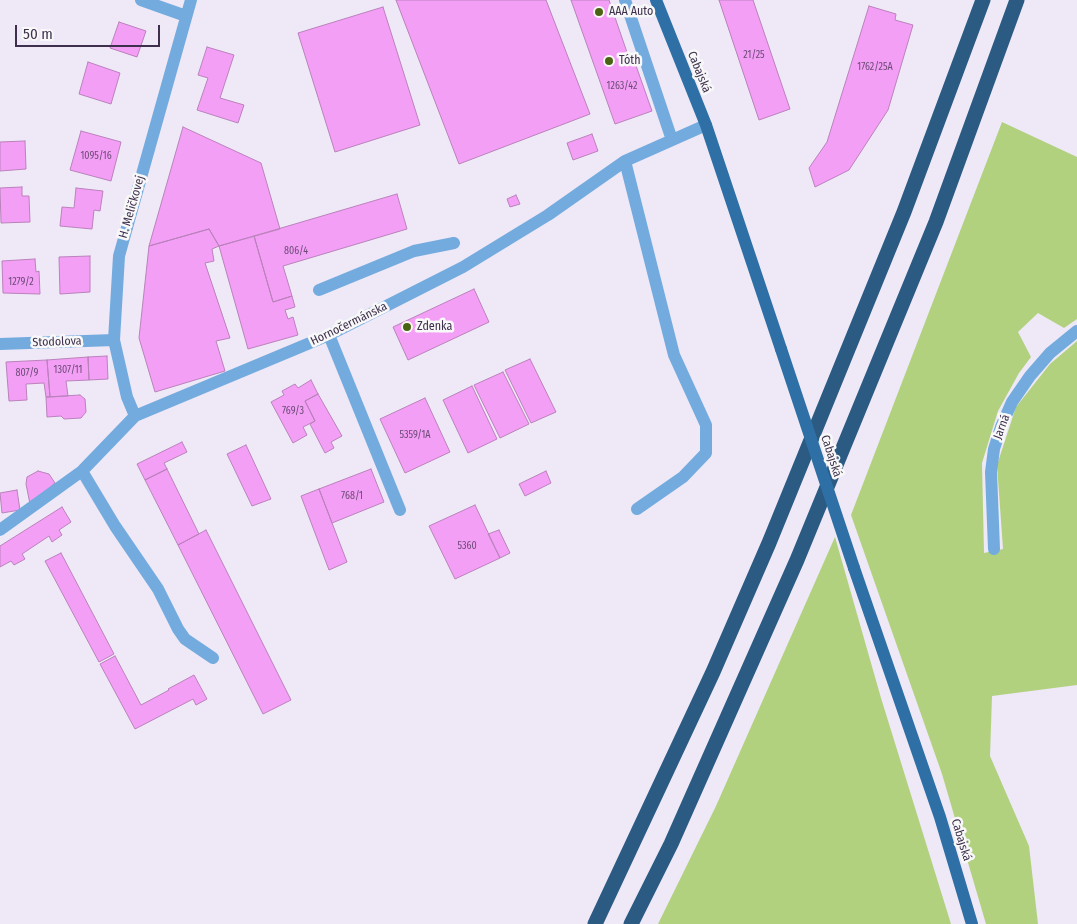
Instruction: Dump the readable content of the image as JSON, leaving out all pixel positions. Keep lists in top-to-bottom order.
{
  "streets": {
    "main road": ["Cabajská"],
    "street": [
      "H. Meličkovej",
      "Hornočermánska",
      "Stodolova",
      "Jarná"
    ]
  },
  "crossings": [
    ["Cabajská", "Hornočermánska"],
    ["H. Meličkovej", "Hornočermánska"],
    ["H. Meličkovej", "Stodolova"]
  ],
  "places": ["AAA Auto", "Tóth", "Zdenka"],
  "house_numbers": [
    "21/25",
    "1762/25A",
    "1263/42",
    "1095/16",
    "806/4",
    "1279/2",
    "1307/11",
    "807/9",
    "769/3",
    "5359/1A",
    "768/1",
    "5360"
  ],
  "scale_bar": "50 m"
}
